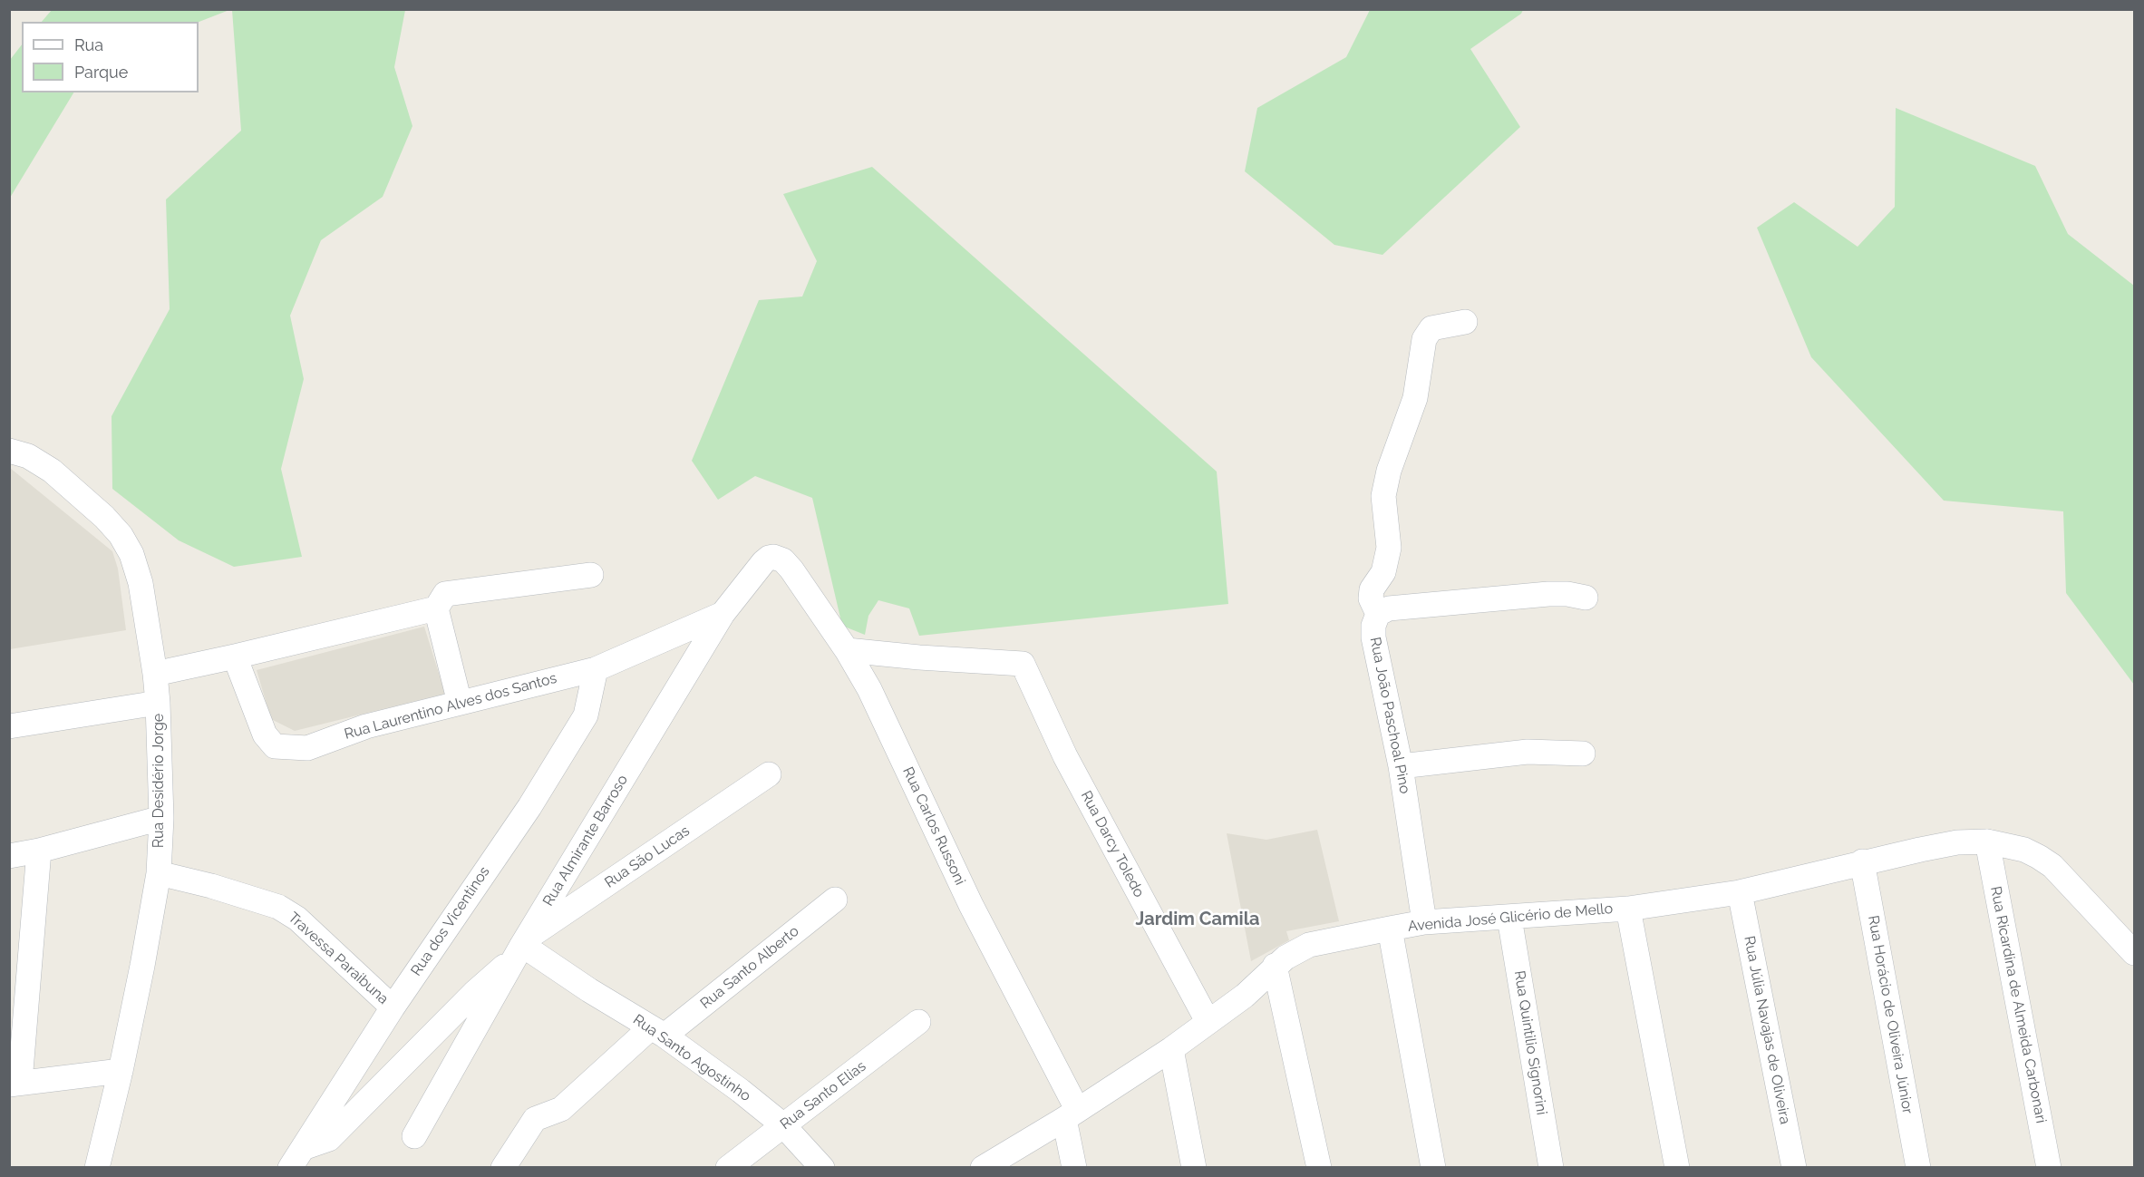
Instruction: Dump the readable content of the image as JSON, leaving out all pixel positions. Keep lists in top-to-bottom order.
{
  "streets": {
    "street": [
      "Rua Laurentino Alves dos Santos",
      "Rua João Paschoal Pino",
      "Rua Desidério Jorge",
      "Rua Carlos Russoni",
      "Rua Almirante Barroso",
      "Rua Darcy Toledo",
      "Rua São Lucas",
      "Avenida José Glicério de Mello",
      "Rua dos Vicentinos",
      "Travessa Paraibuna",
      "Rua Santo Alberto",
      "Rua Ricardina de Almeida Carbonari",
      "Rua Horácio de Oliveira Júnior",
      "Rua Júlia Navajas de Oliveira",
      "Rua Quintilio Signorini",
      "Rua Santo Agostinho",
      "Rua Santo Elias"
    ]
  },
  "crossings": [
    ["Rua Laurentino Alves dos Santos", "Rua Almirante Barroso"],
    ["Rua Laurentino Alves dos Santos", "Rua dos Vicentinos"],
    ["Rua João Paschoal Pino", "Avenida José Glicério de Mello"],
    ["Rua Desidério Jorge", "Travessa Paraibuna"],
    ["Rua Carlos Russoni", "Rua Almirante Barroso"],
    ["Rua Carlos Russoni", "Rua Darcy Toledo"],
    ["Rua Carlos Russoni", "Avenida José Glicério de Mello"],
    ["Rua Almirante Barroso", "Rua São Lucas"],
    ["Rua Almirante Barroso", "Rua Santo Agostinho"],
    ["Rua Darcy Toledo", "Avenida José Glicério de Mello"],
    ["Rua São Lucas", "Rua Santo Agostinho"],
    ["Avenida José Glicério de Mello", "Rua Ricardina de Almeida Carbonari"],
    ["Avenida José Glicério de Mello", "Rua Horácio de Oliveira Júnior"],
    ["Avenida José Glicério de Mello", "Rua Júlia Navajas de Oliveira"],
    ["Avenida José Glicério de Mello", "Rua Quintilio Signorini"],
    ["Rua dos Vicentinos", "Travessa Paraibuna"],
    ["Rua Santo Alberto", "Rua Santo Agostinho"],
    ["Rua Santo Agostinho", "Rua Santo Elias"]
  ],
  "districts": ["Jardim Camila"],
  "legend": ["Rua", "Parque"]
}
